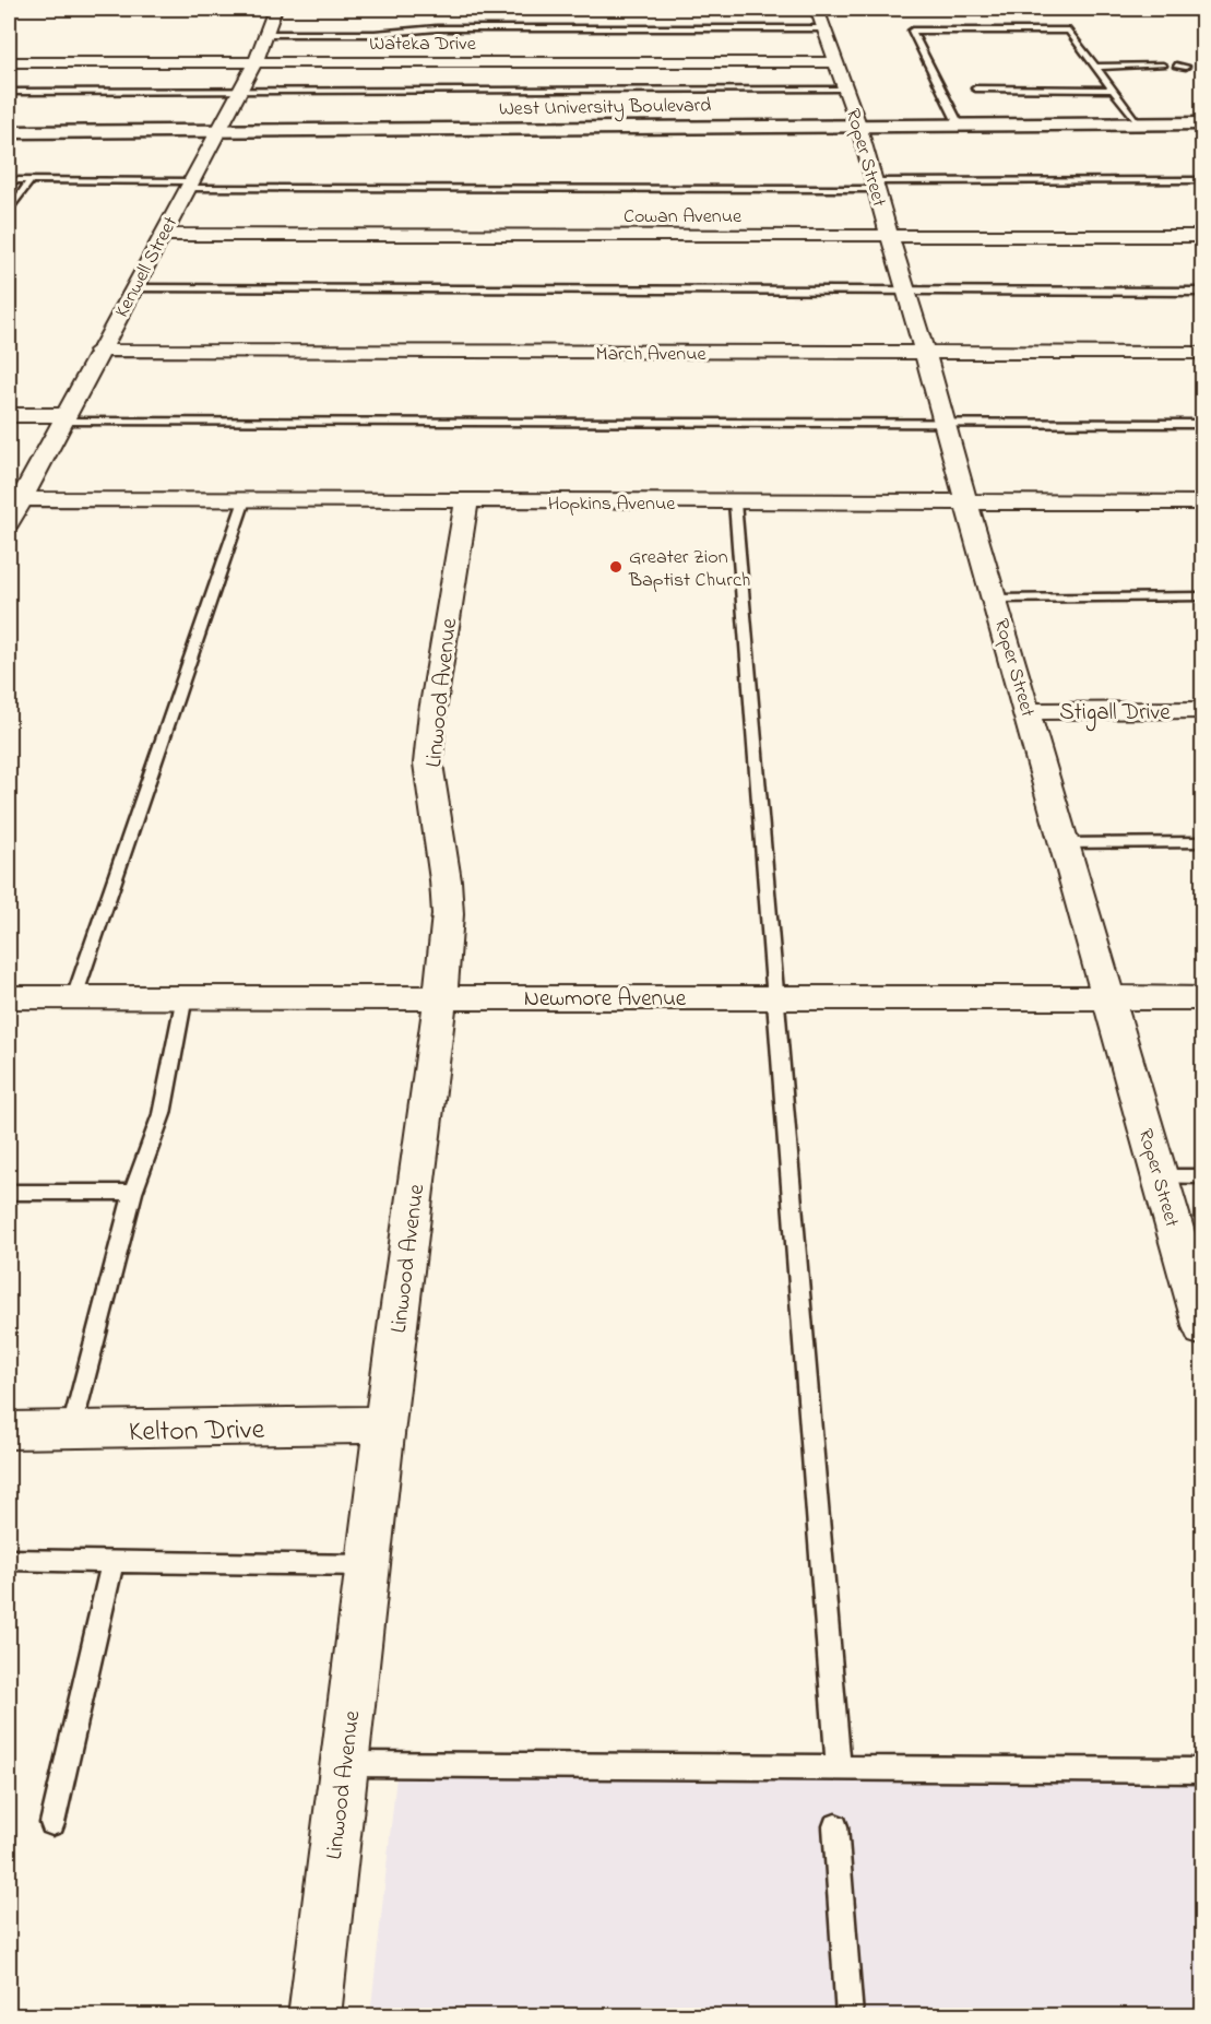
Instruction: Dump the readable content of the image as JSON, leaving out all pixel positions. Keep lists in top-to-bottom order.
{
  "streets": {
    "street": [
      "Wateka Drive",
      "West University Boulevard",
      "Roper Street",
      "Cowan Avenue",
      "Kenwell Street",
      "March Avenue",
      "Hopkins Avenue",
      "Linwood Avenue",
      "Stigall Drive",
      "Newmore Avenue",
      "Kelton Drive"
    ]
  },
  "crossings": [
    ["Wateka Drive", "Roper Street"],
    ["Wateka Drive", "Kenwell Street"],
    ["West University Boulevard", "Roper Street"],
    ["West University Boulevard", "Kenwell Street"],
    ["Roper Street", "Cowan Avenue"],
    ["Roper Street", "March Avenue"],
    ["Roper Street", "Hopkins Avenue"],
    ["Roper Street", "Stigall Drive"],
    ["Roper Street", "Newmore Avenue"],
    ["Cowan Avenue", "Kenwell Street"],
    ["Kenwell Street", "March Avenue"],
    ["Kenwell Street", "Hopkins Avenue"],
    ["Hopkins Avenue", "Linwood Avenue"],
    ["Linwood Avenue", "Newmore Avenue"],
    ["Linwood Avenue", "Kelton Drive"]
  ],
  "places": ["Greater Zion Baptist Church"]
}
